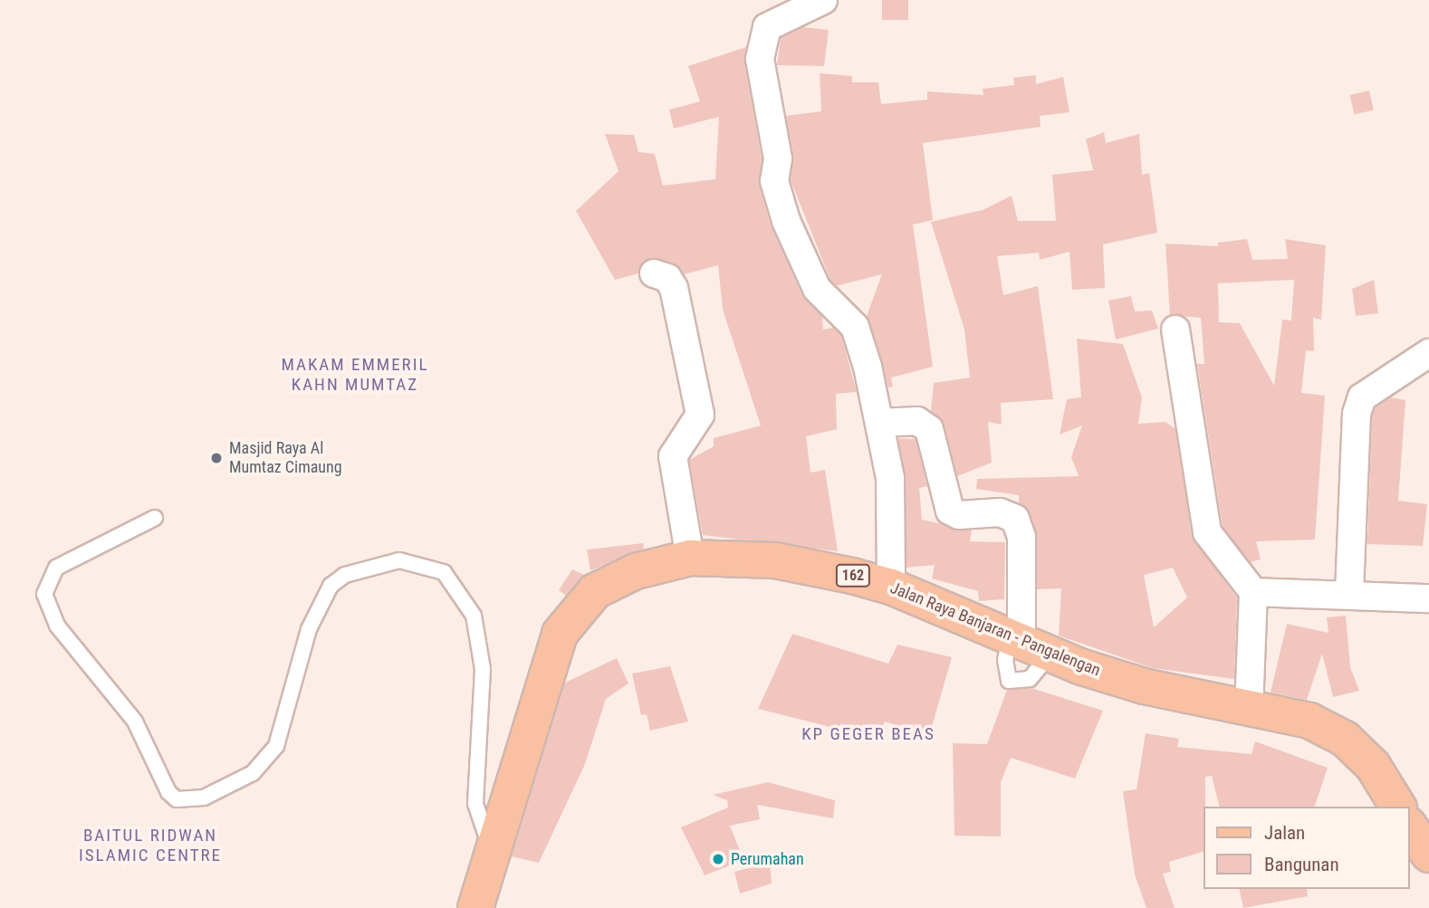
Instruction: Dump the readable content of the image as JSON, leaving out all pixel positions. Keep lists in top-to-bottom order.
{
  "streets": {
    "main road": ["162", "Jalan Raya Banjaran - Pangalengan"]
  },
  "districts": ["MAKAM EMMERIL KAHN MUMTAZ", "KP GEGER BEAS", "BAITUL RIDWAN ISLAMIC CENTRE"],
  "places": ["Masjid Raya Al Mumtaz Cimaung", "Perumahan"],
  "legend": ["Jalan", "Bangunan"]
}
